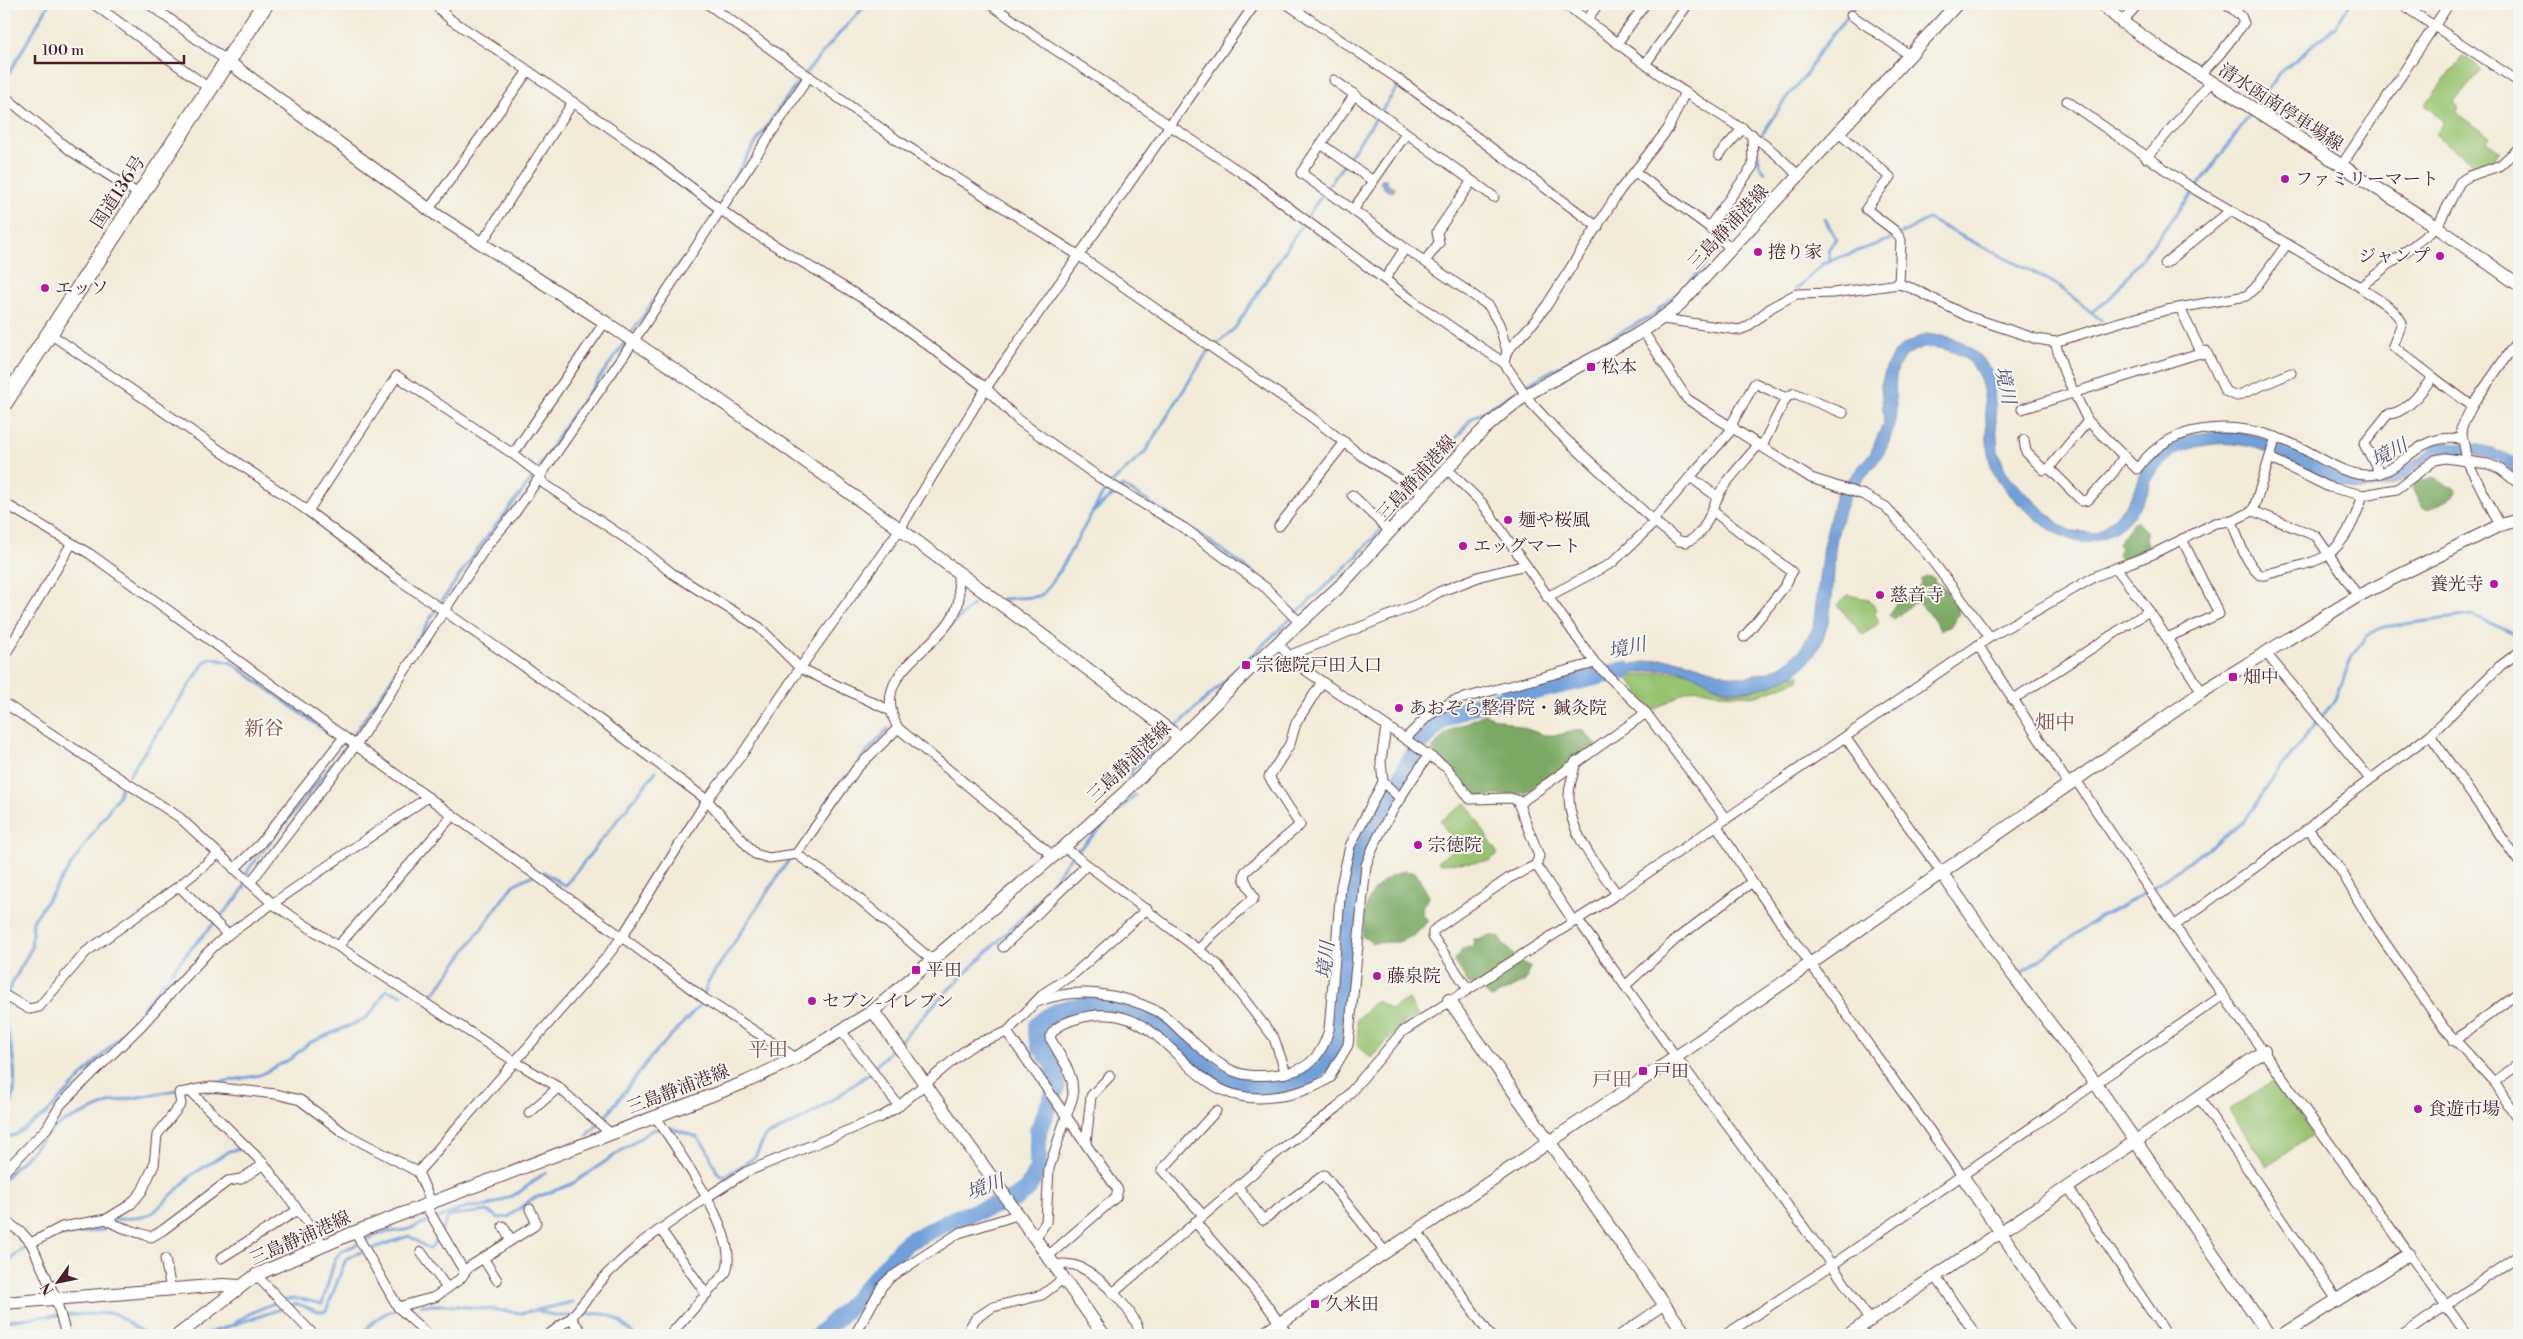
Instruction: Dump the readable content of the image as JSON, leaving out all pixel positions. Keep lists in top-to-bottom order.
{
  "streets": {
    "highway": ["国道136号"],
    "street": ["清水函南停車場線", "三島静浦港線"]
  },
  "districts": [
    "畑中",
    "新谷",
    "平田",
    "戸田"
  ],
  "water": ["境川"],
  "places": {
    "other": [
      "ファミリーマート",
      "捲り家",
      "ジャンプ",
      "エッソ",
      "麺や桜風",
      "エッグマート",
      "養光寺",
      "慈音寺",
      "あおぞら整骨院・鍼灸院",
      "宗徳院",
      "藤泉院",
      "セブン-イレブン",
      "食遊市場"
    ],
    "transit": [
      "松本",
      "宗徳院戸田入口",
      "畑中",
      "平田",
      "戸田",
      "久米田"
    ]
  },
  "scale_bar": "100 m",
  "north": "bottom left"
}
